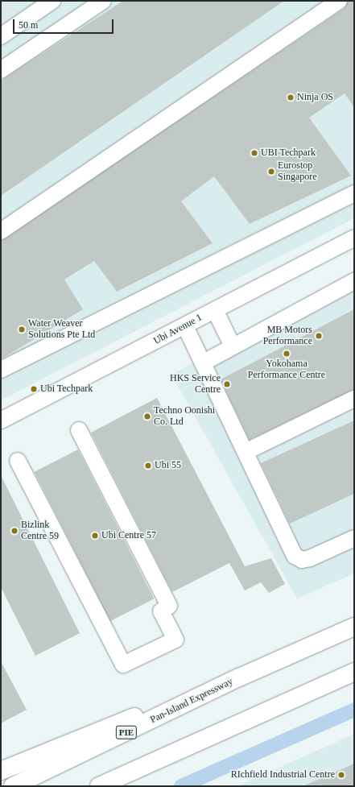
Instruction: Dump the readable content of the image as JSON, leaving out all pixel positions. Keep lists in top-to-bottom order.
{
  "streets": {
    "highway": ["Pan-Island Expressway", "PIE"],
    "street": ["Ubi Avenue 1"]
  },
  "places": [
    "Ninja OS",
    "UBI Techpark",
    "Eurostop Singapore",
    "Water Weaver Solutions Pte Ltd",
    "MB Motors Performance",
    "Yokohama Performance Centre",
    "HKS Service Centre",
    "Ubi Techpark",
    "Techno Oonishi Co. Ltd",
    "Ubi 55",
    "Bizlink Centre 59",
    "Ubi Centre 57",
    "RIchfield Industrial Centre"
  ],
  "scale_bar": "50 m"
}
